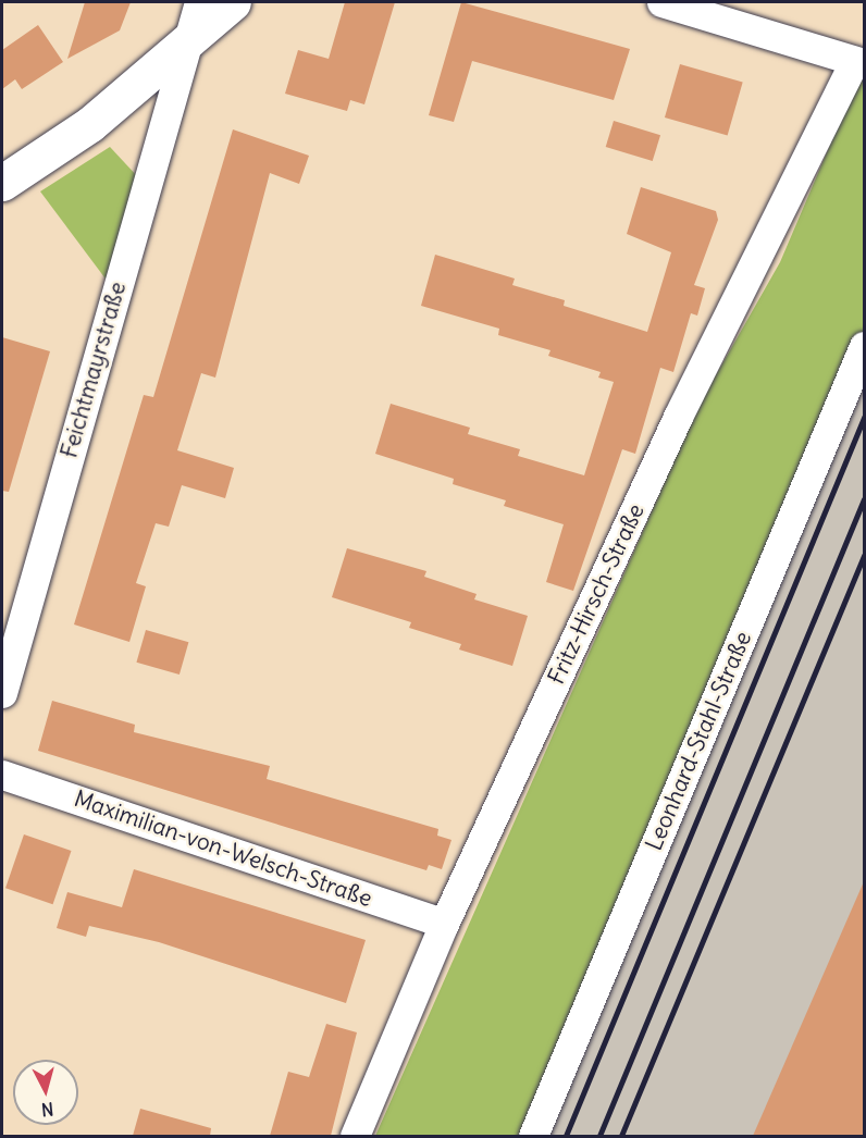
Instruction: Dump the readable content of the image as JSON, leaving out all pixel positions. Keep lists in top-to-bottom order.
{
  "streets": {
    "street": [
      "Feichtmayrstraße",
      "Fritz-Hirsch-Straße",
      "Leonhard-Stahl-Straße",
      "Maximilian-von-Welsch-Straße"
    ]
  },
  "crossings": [
    ["Fritz-Hirsch-Straße", "Maximilian-von-Welsch-Straße"]
  ],
  "north": "bottom"
}
